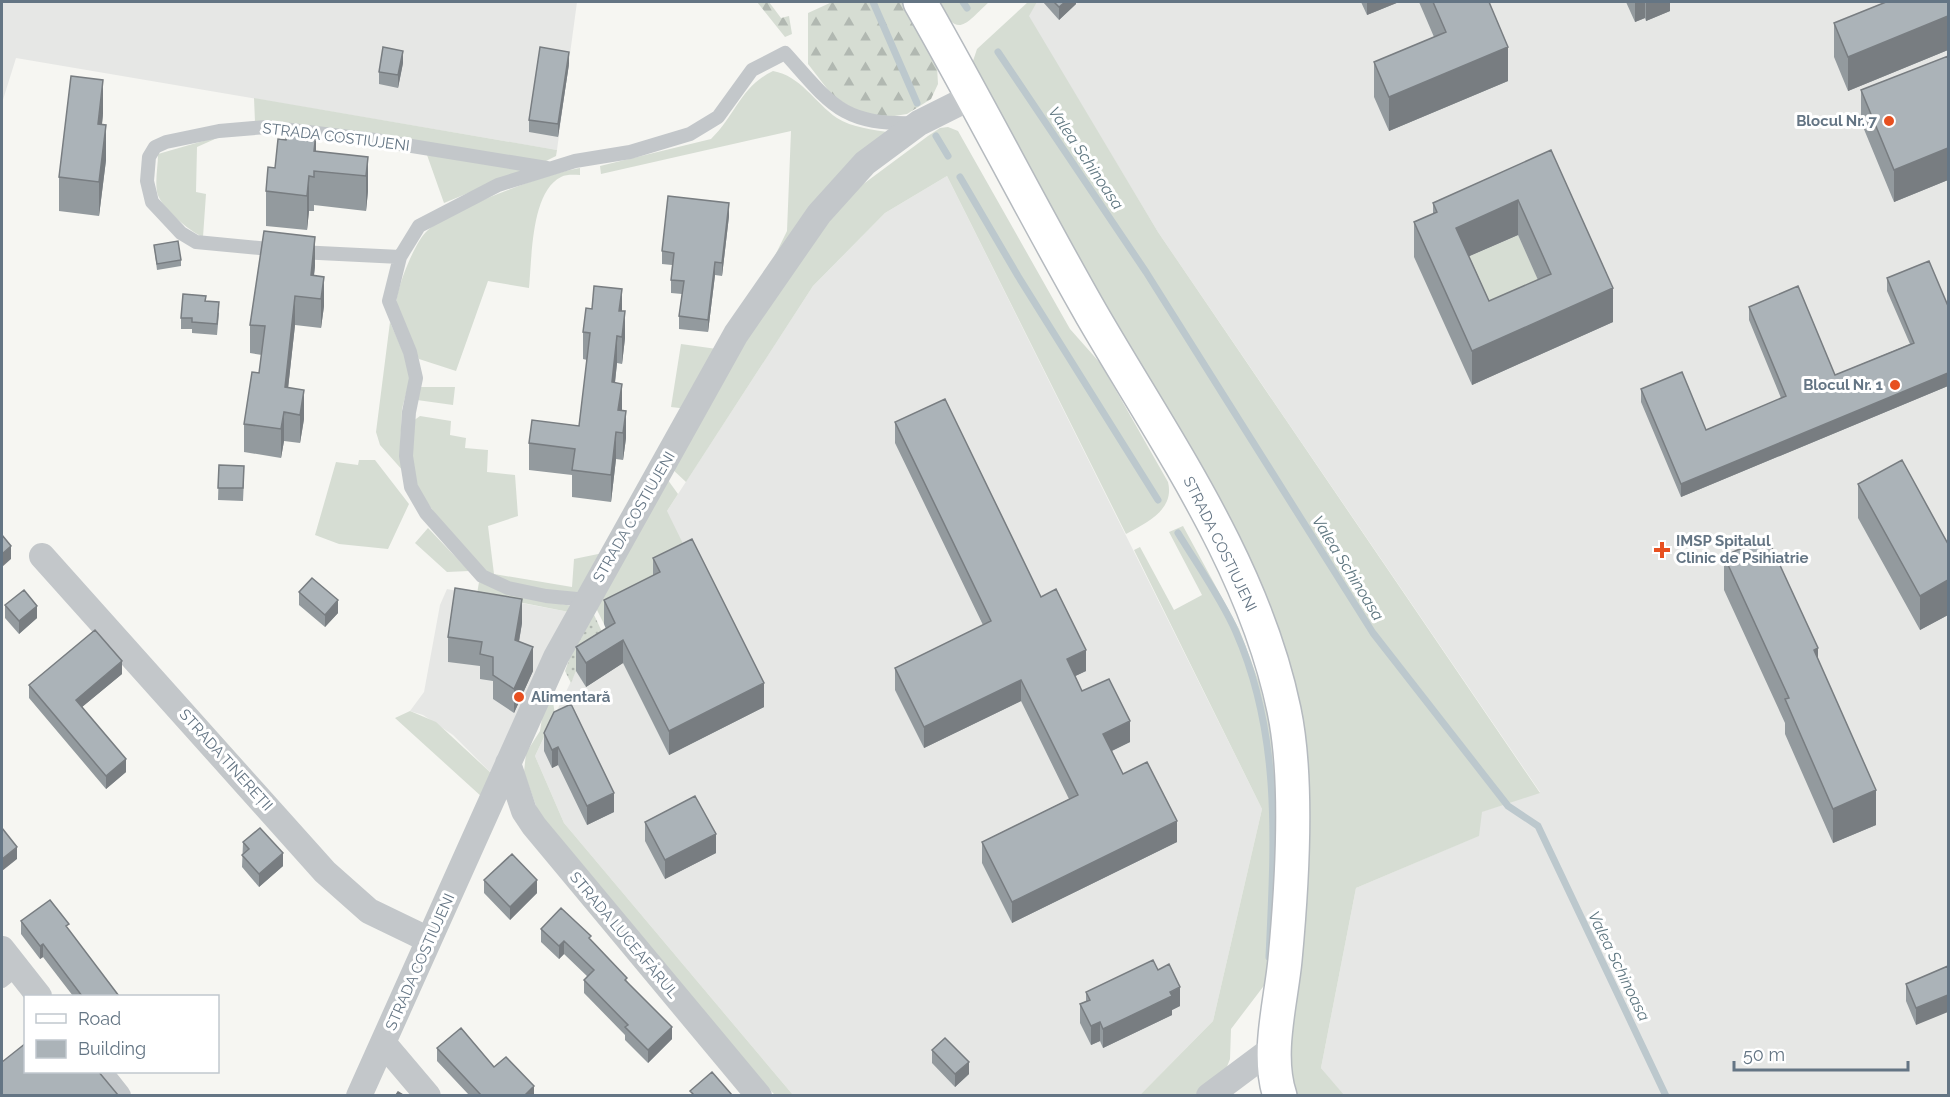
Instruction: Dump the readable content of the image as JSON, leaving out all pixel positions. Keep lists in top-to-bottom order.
{
  "streets": {
    "street": ["STRADA COSTIUJENI", "STRADA TINEREȚII", "STRADA LUCEAFĂRUL"]
  },
  "crossings": [
    ["STRADA COSTIUJENI", "STRADA TINEREȚII"],
    ["STRADA COSTIUJENI", "STRADA LUCEAFĂRUL"]
  ],
  "water": ["Valea Schinoasa"],
  "places": {
    "other": ["Blocul Nr. 7", "Blocul Nr. 1", "Alimentară"],
    "health": ["IMSP Spitalul Clinic de Psihiatrie"]
  },
  "legend": ["Road", "Building"],
  "scale_bar": "50 m"
}
